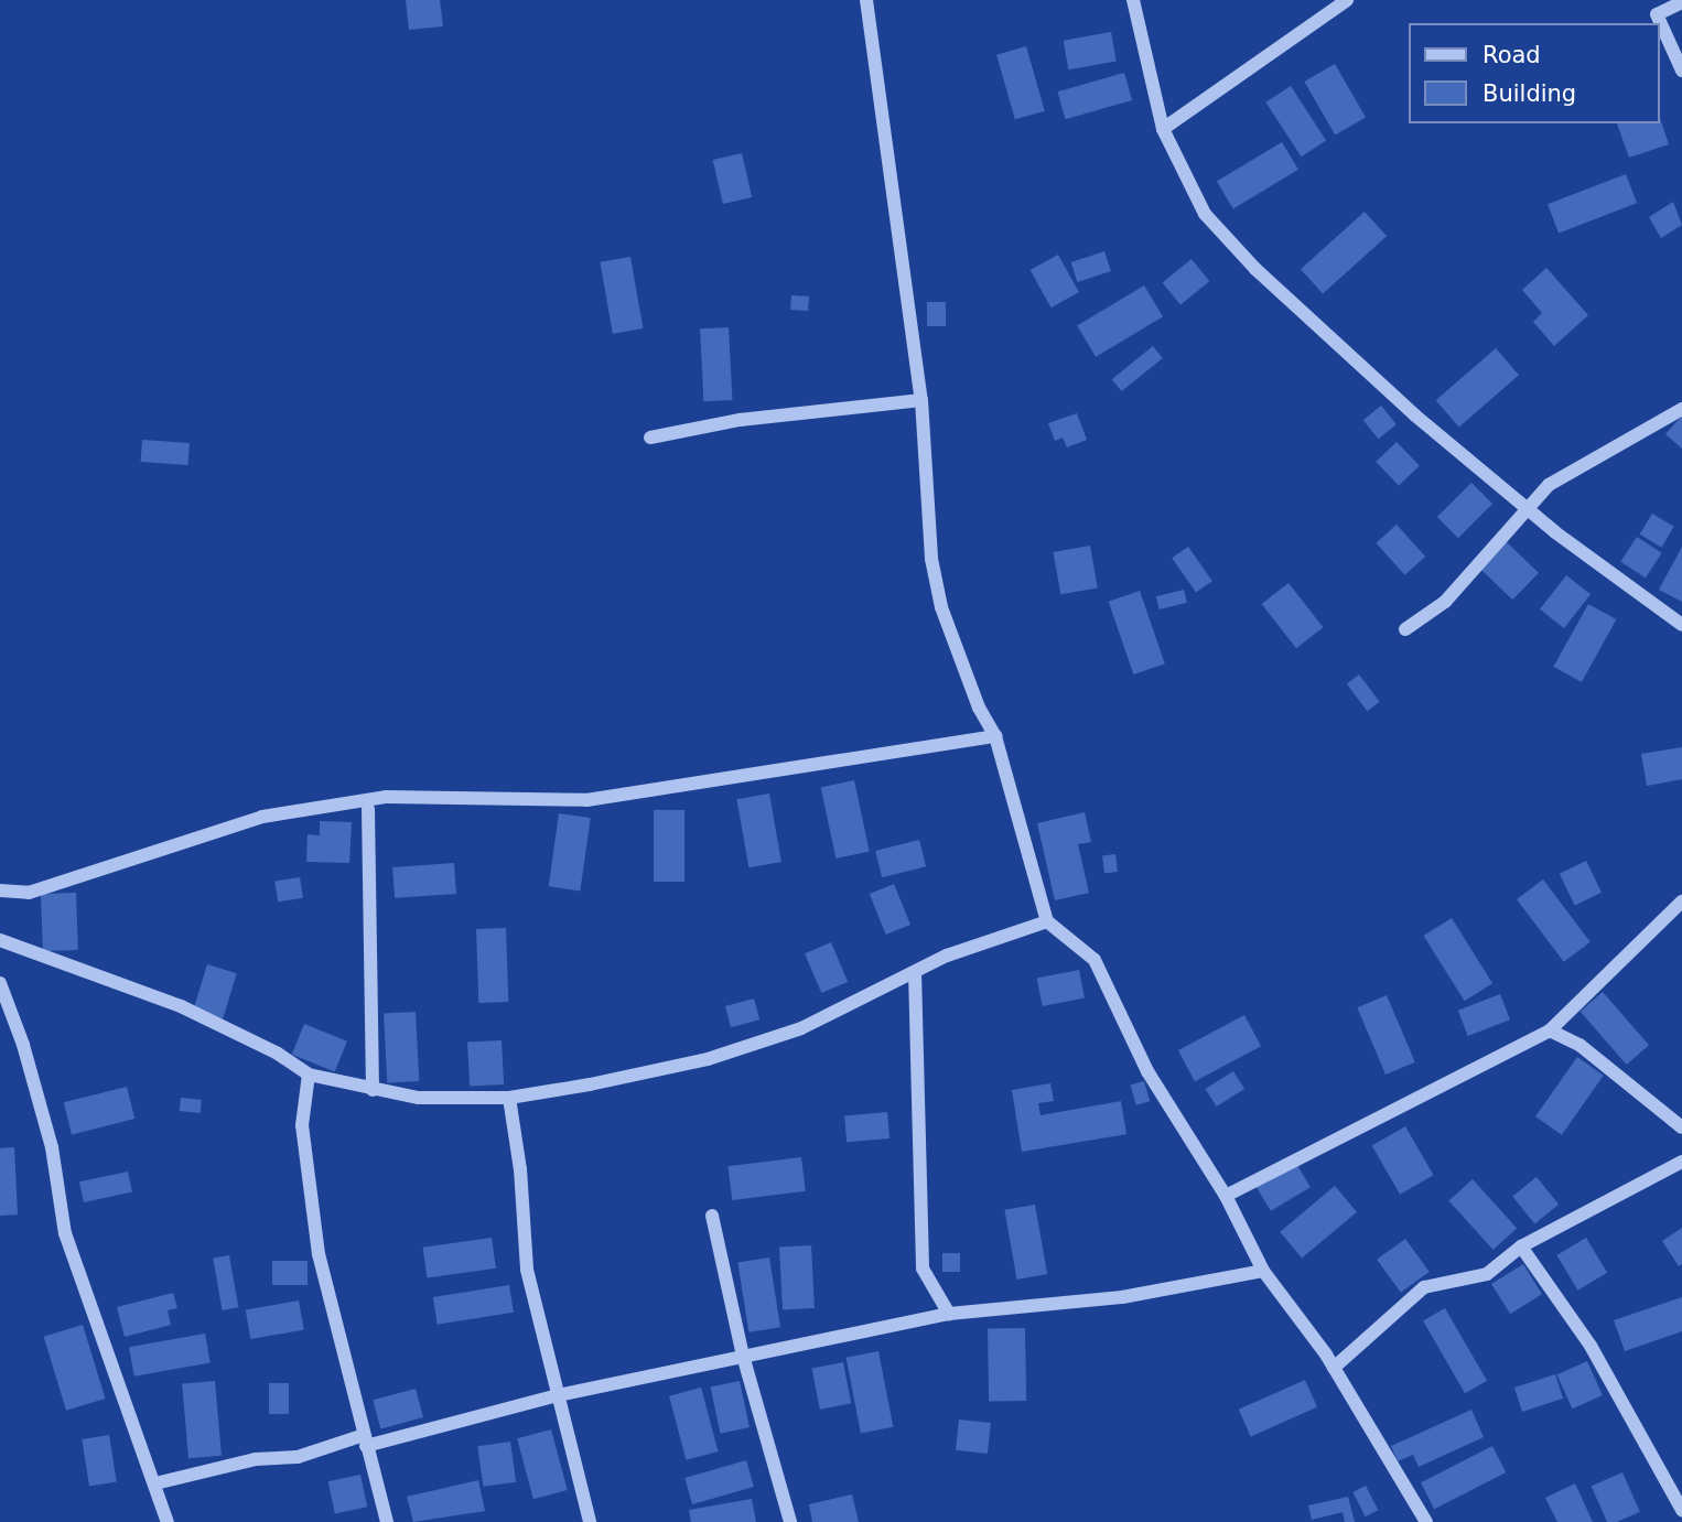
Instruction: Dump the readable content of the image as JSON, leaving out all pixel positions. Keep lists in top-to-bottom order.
{
  "legend": ["Road", "Building"]
}
